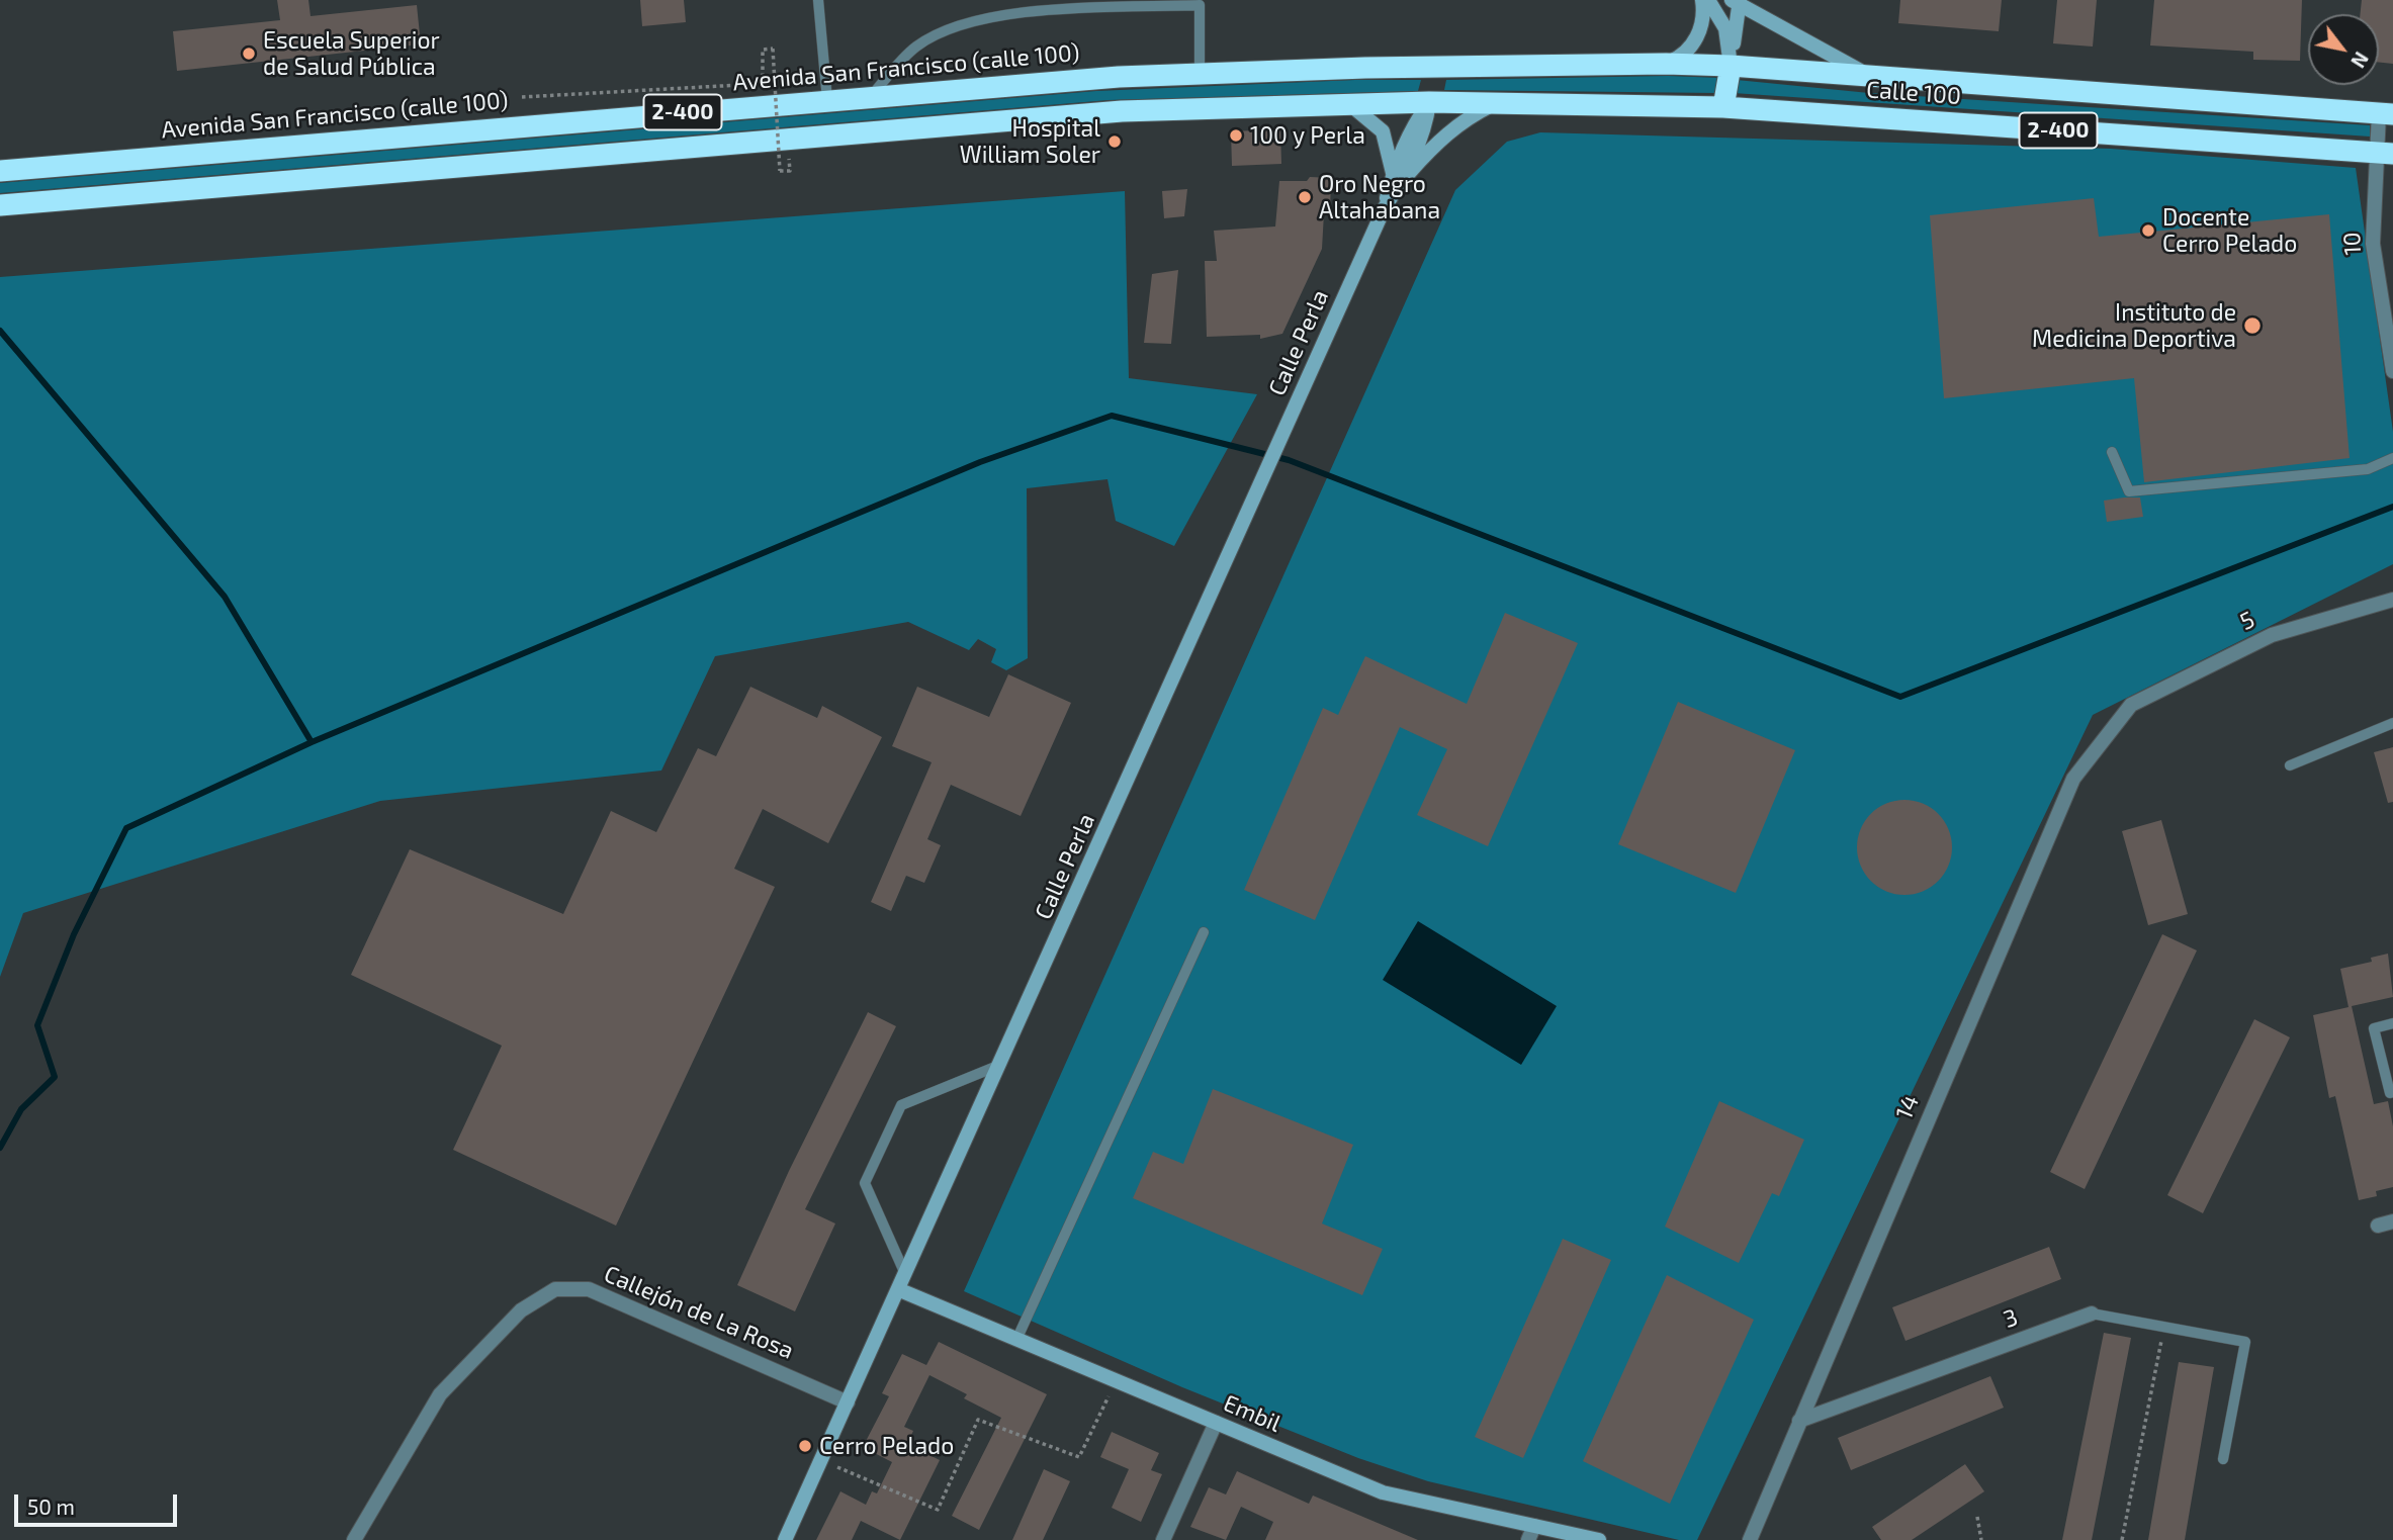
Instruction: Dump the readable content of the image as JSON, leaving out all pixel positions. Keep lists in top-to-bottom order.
{
  "streets": {
    "highway": ["Avenida San Francisco (calle 100)", "Calle 100", "2-400"],
    "main road": ["Calle Perla", "Embil"],
    "street": [
      "10",
      "5",
      "14",
      "Callejón de La Rosa",
      "3"
    ]
  },
  "crossings": [
    ["Avenida San Francisco (calle 100)", "Calle 100"],
    ["Calle 100", "2-400"],
    ["Calle 100", "10"],
    ["Calle 100", "Calle Perla"],
    ["2-400", "Calle Perla"],
    ["Calle Perla", "Callejón de La Rosa"],
    ["Calle Perla", "Embil"],
    ["5", "14"],
    ["14", "3"]
  ],
  "places": [
    "Escuela Superior de Salud Pública",
    "100 y Perla",
    "Hospital William Soler",
    "Oro Negro Altahabana",
    "Docente Cerro Pelado",
    "Instituto de Medicina Deportiva",
    "Cerro Pelado"
  ],
  "scale_bar": "50 m",
  "north": "bottom right"
}
